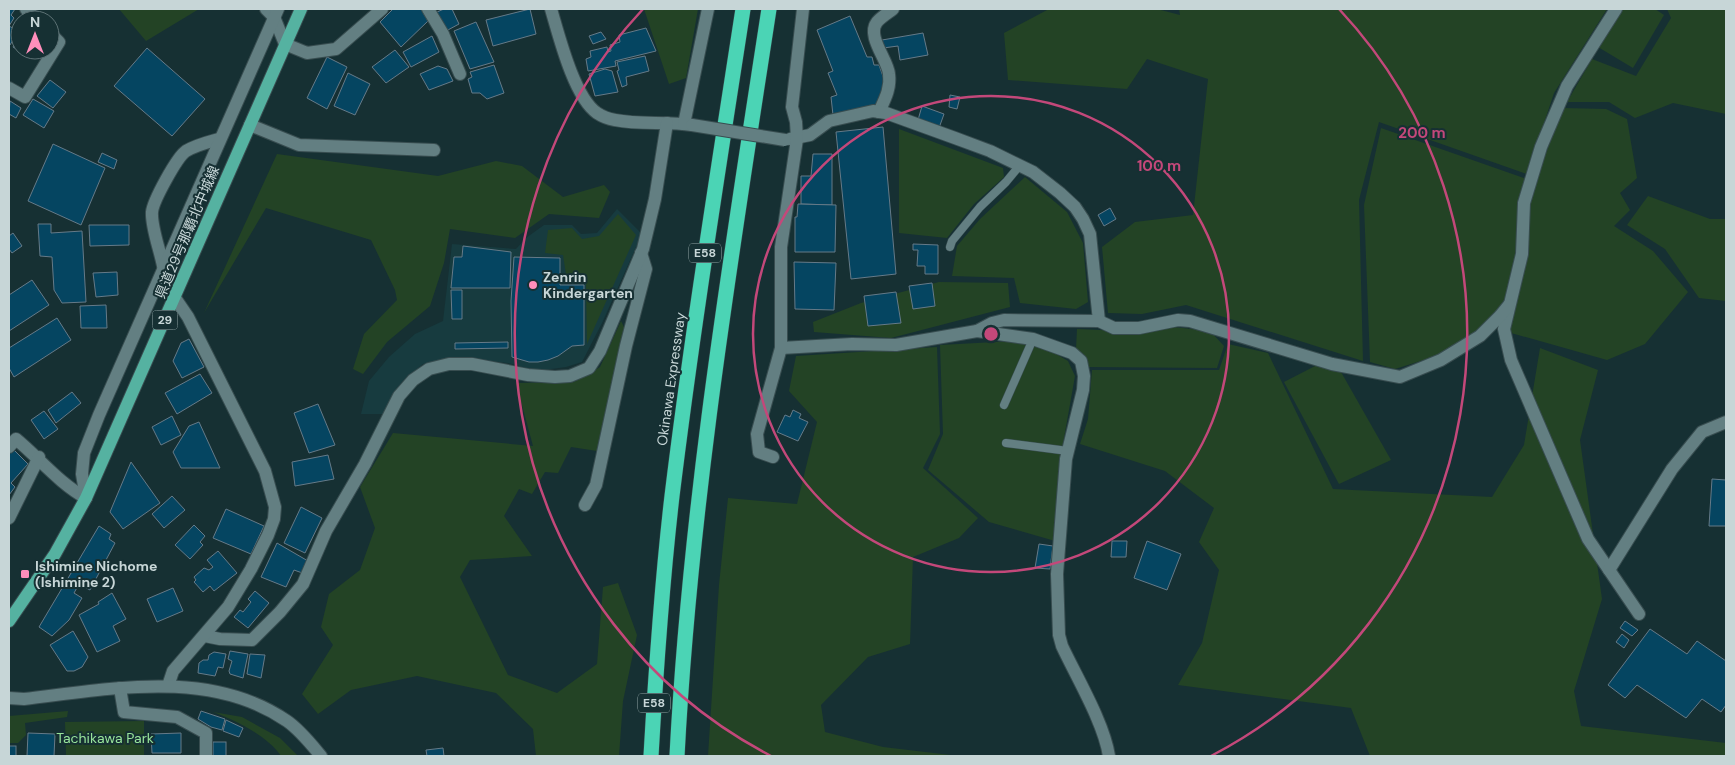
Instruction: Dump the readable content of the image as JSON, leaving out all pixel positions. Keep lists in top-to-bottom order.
{
  "streets": {
    "highway": ["E58", "Okinawa Expressway"],
    "main road": ["県道29号那覇北中城線", "29"]
  },
  "parks": ["Tachikawa Park"],
  "places": {
    "other": ["Zenrin Kindergarten"],
    "transit": ["Ishimine Nichome (Ishimine 2)"]
  },
  "north": "top",
  "rings": ["200 m", "100 m"]
}
